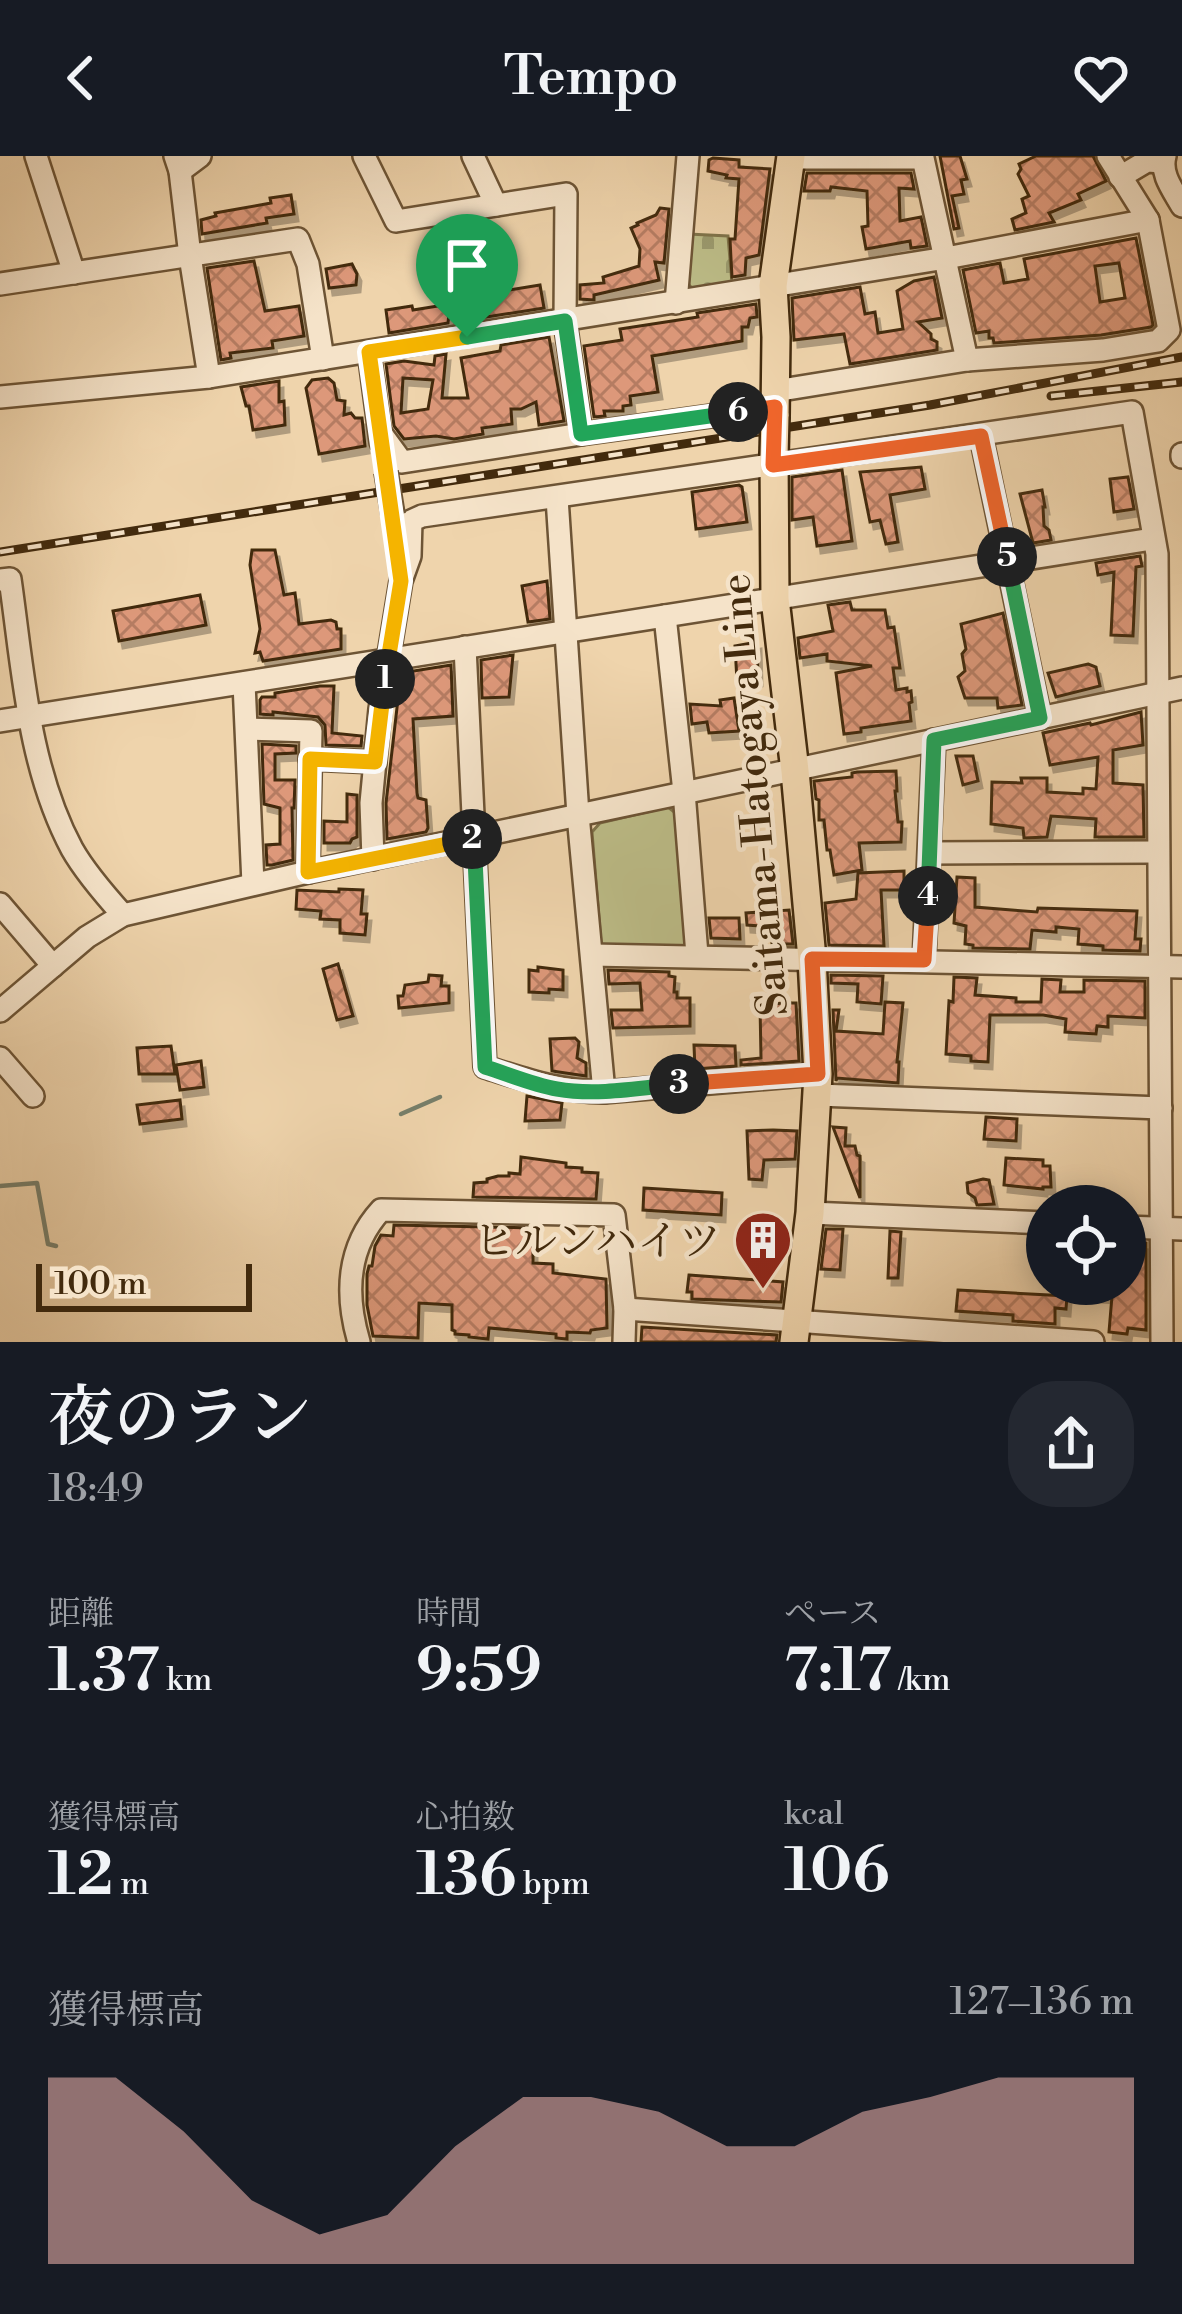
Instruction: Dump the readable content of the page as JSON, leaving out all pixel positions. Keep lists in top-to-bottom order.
{
  "streets": {
    "main road": ["Saitama-Hatogaya Line"]
  },
  "places": {
    "building": ["ヒルンハイツ"]
  },
  "scale_bar": "100 m",
  "page": {
    "header": "Tempo",
    "pins": [
      "6",
      "5",
      "1",
      "2",
      "4",
      "3"
    ],
    "scale": "100 m",
    "heading": ["夜のラン", "18:49"],
    "stats": [
      ["距離", "1.37 km"],
      ["時間", "9:59"],
      ["ペース", "7:17 /km"],
      ["獲得標高", "12 m"],
      ["心拍数", "136 bpm"],
      ["kcal", "106"]
    ],
    "chart": ["獲得標高", "127–136 m"]
  }
}
